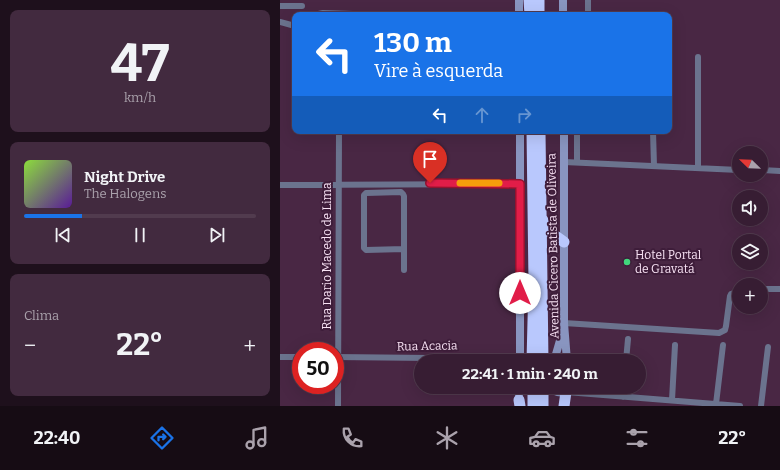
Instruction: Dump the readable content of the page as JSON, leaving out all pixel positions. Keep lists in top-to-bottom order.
{
  "streets": {
    "main road": ["Avenida Cicero Batista de Oliveira"],
    "street": ["Rua Dario Macedo de Lima", "Rua Acacia"]
  },
  "places": ["Hotel Portal de Gravatá"],
  "north": "top left",
  "page": {
    "tile": [
      ["47", "km/h"],
      "Clima"
    ],
    "turn": ["130 m", "Vire à esquerda"],
    "map_buttons": "+",
    "song": ["Night Drive", "The Halogens"],
    "heat": ["−", "22°", "+"],
    "limit": "50",
    "trip": "22:41 · 1 min · 240 m",
    "tabs": ["22:40", "22°"]
  }
}
